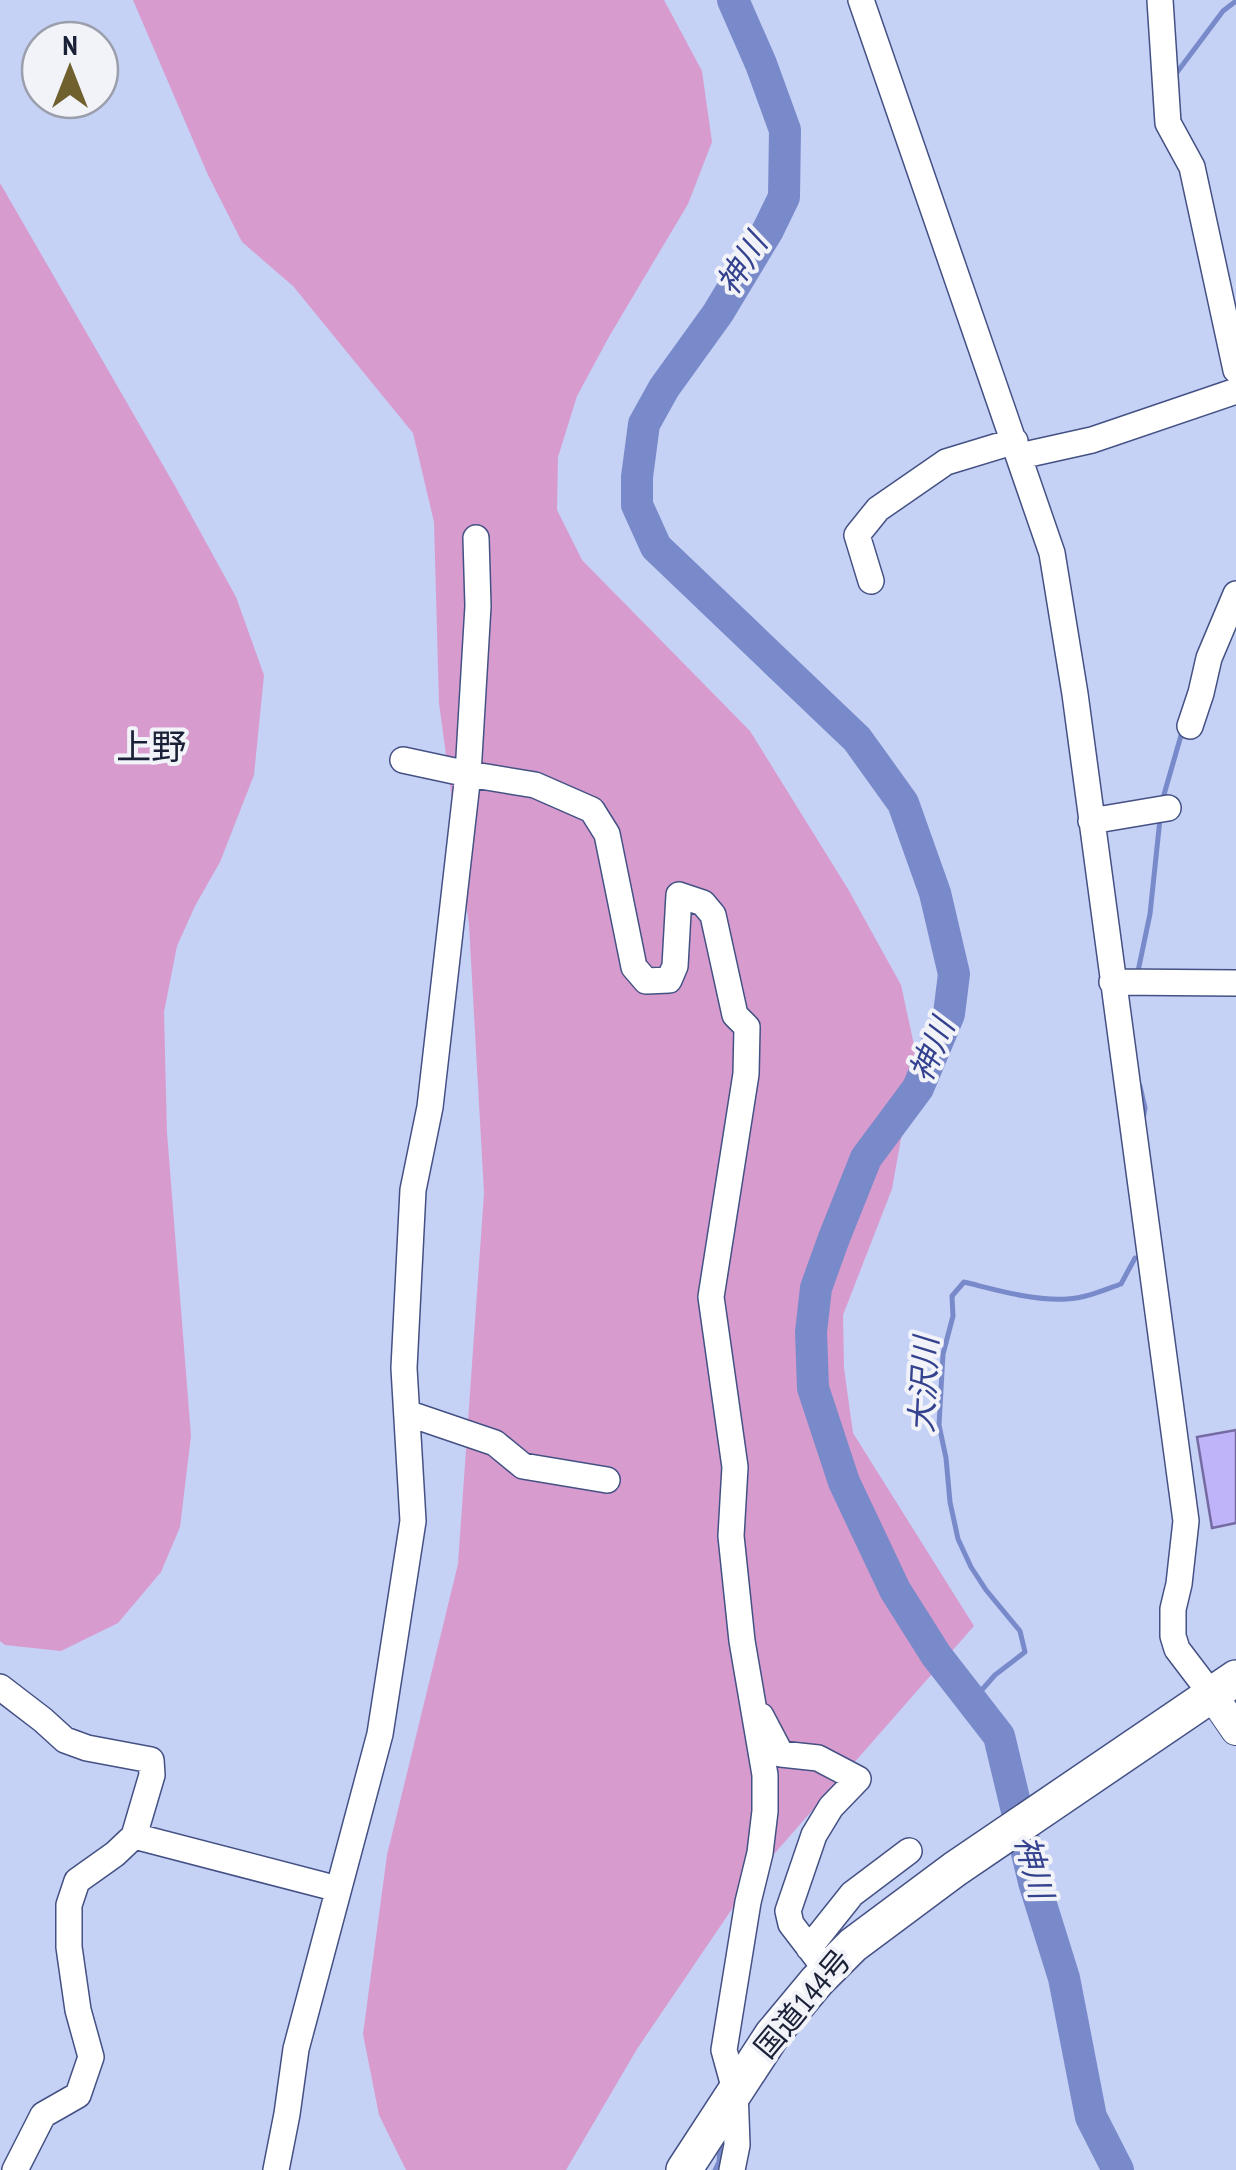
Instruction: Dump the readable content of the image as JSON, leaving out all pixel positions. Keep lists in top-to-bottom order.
{
  "streets": {
    "highway": ["国道144号"]
  },
  "districts": ["上野"],
  "water": ["神川", "大沢川"],
  "north": "top"
}
